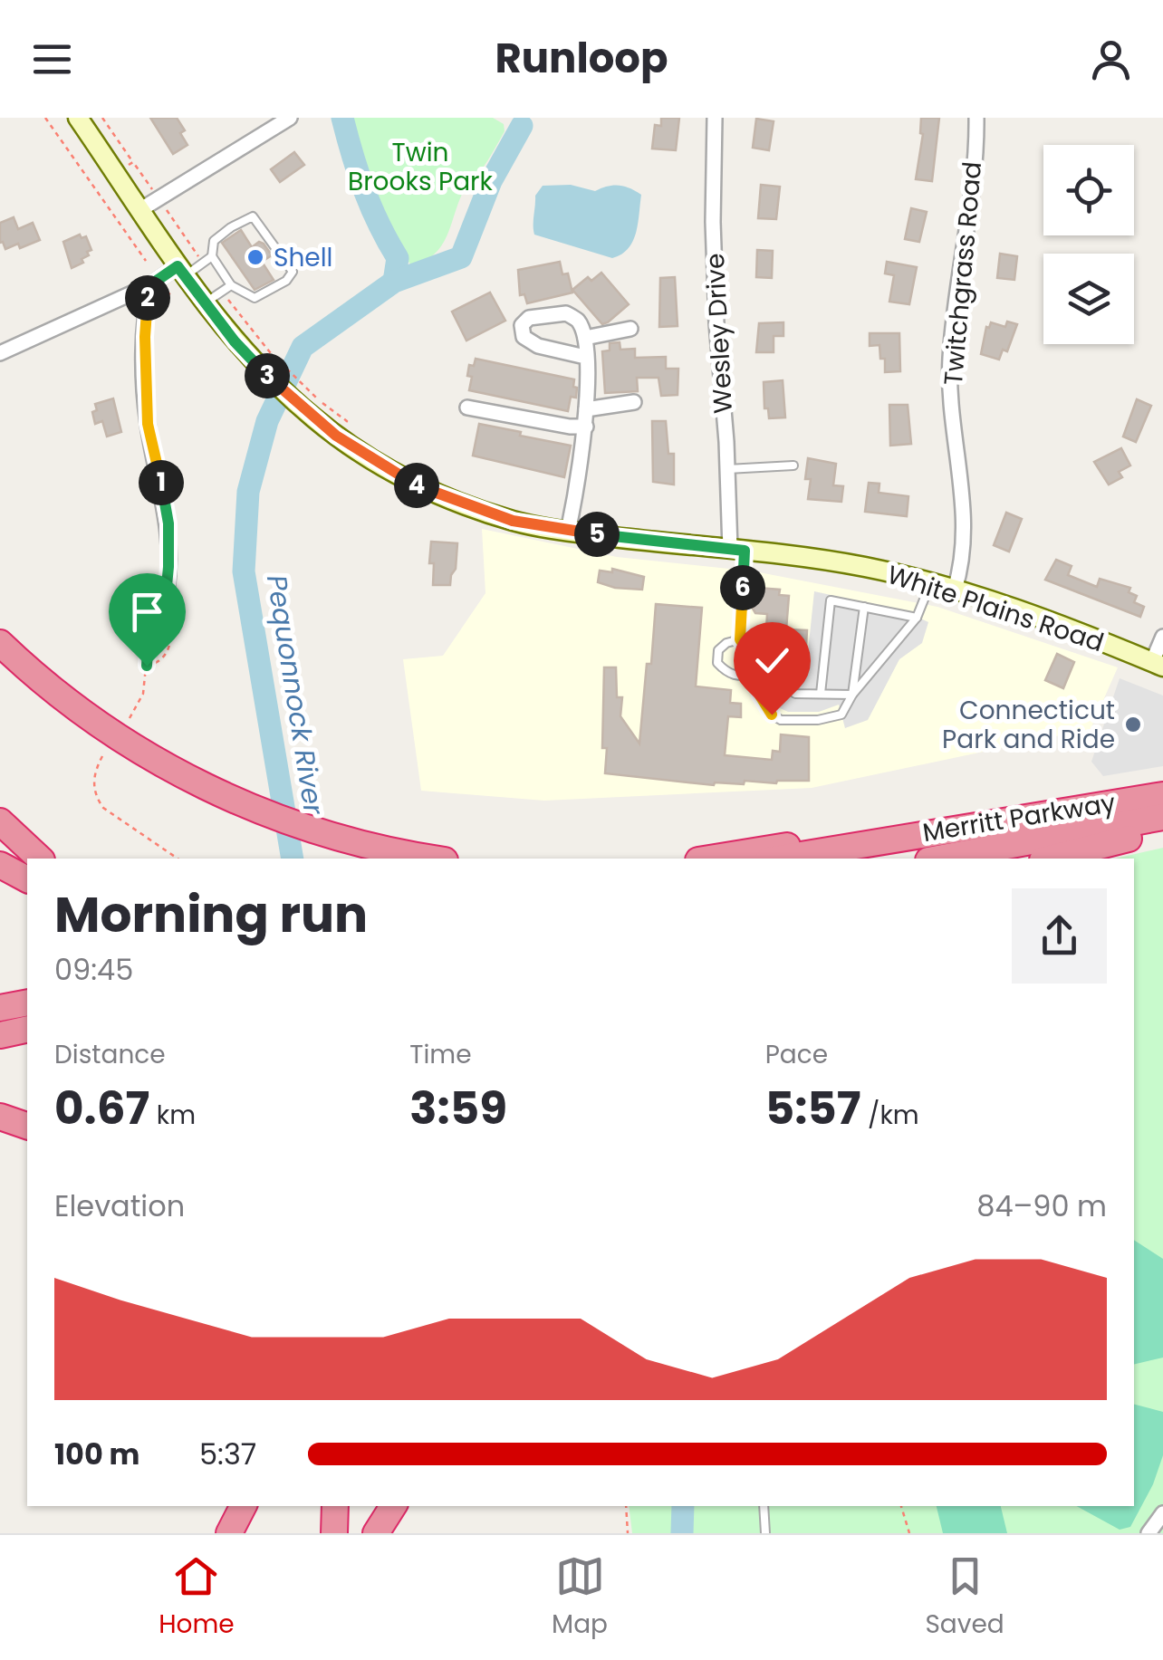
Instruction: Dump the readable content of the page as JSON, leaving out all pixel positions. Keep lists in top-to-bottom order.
{
  "streets": {
    "highway": ["Merritt Parkway"],
    "main road": ["White Plains Road"],
    "street": ["Twitchgrass Road", "Wesley Drive"]
  },
  "crossings": [
    ["Twitchgrass Road", "White Plains Road"],
    ["Wesley Drive", "White Plains Road"]
  ],
  "water": ["Pequonnock River"],
  "parks": ["Twin Brooks Park"],
  "places": ["Shell", "Connecticut Park and Ride"],
  "page": {
    "header": "Runloop",
    "pins": [
      "2",
      "3",
      "1",
      "4",
      "5",
      "6"
    ],
    "heading": ["Morning run", "09:45"],
    "stats": [
      ["Distance", "0.67 km"],
      ["Time", "3:59"],
      ["Pace", "5:57 /km"]
    ],
    "chart": ["Elevation", "84–90 m"],
    "list": [
      {
        "name": "100 m",
        "note": "5:37"
      }
    ],
    "tabs": ["Home", "Map", "Saved"]
  }
}
